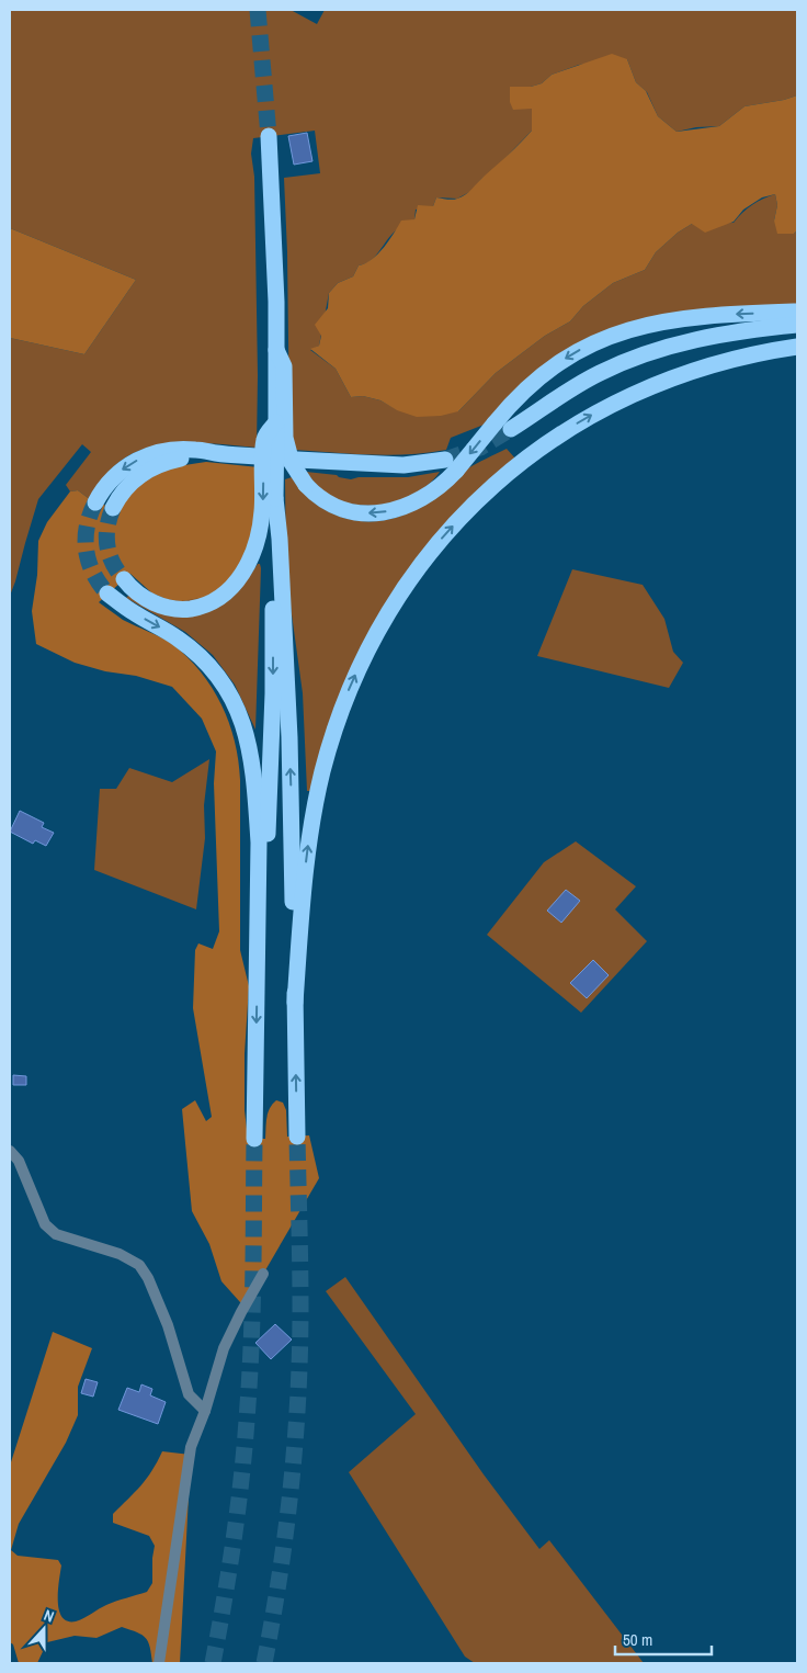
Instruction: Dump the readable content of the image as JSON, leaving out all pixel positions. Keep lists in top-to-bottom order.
{
  "scale_bar": "50 m",
  "north": "top"
}
